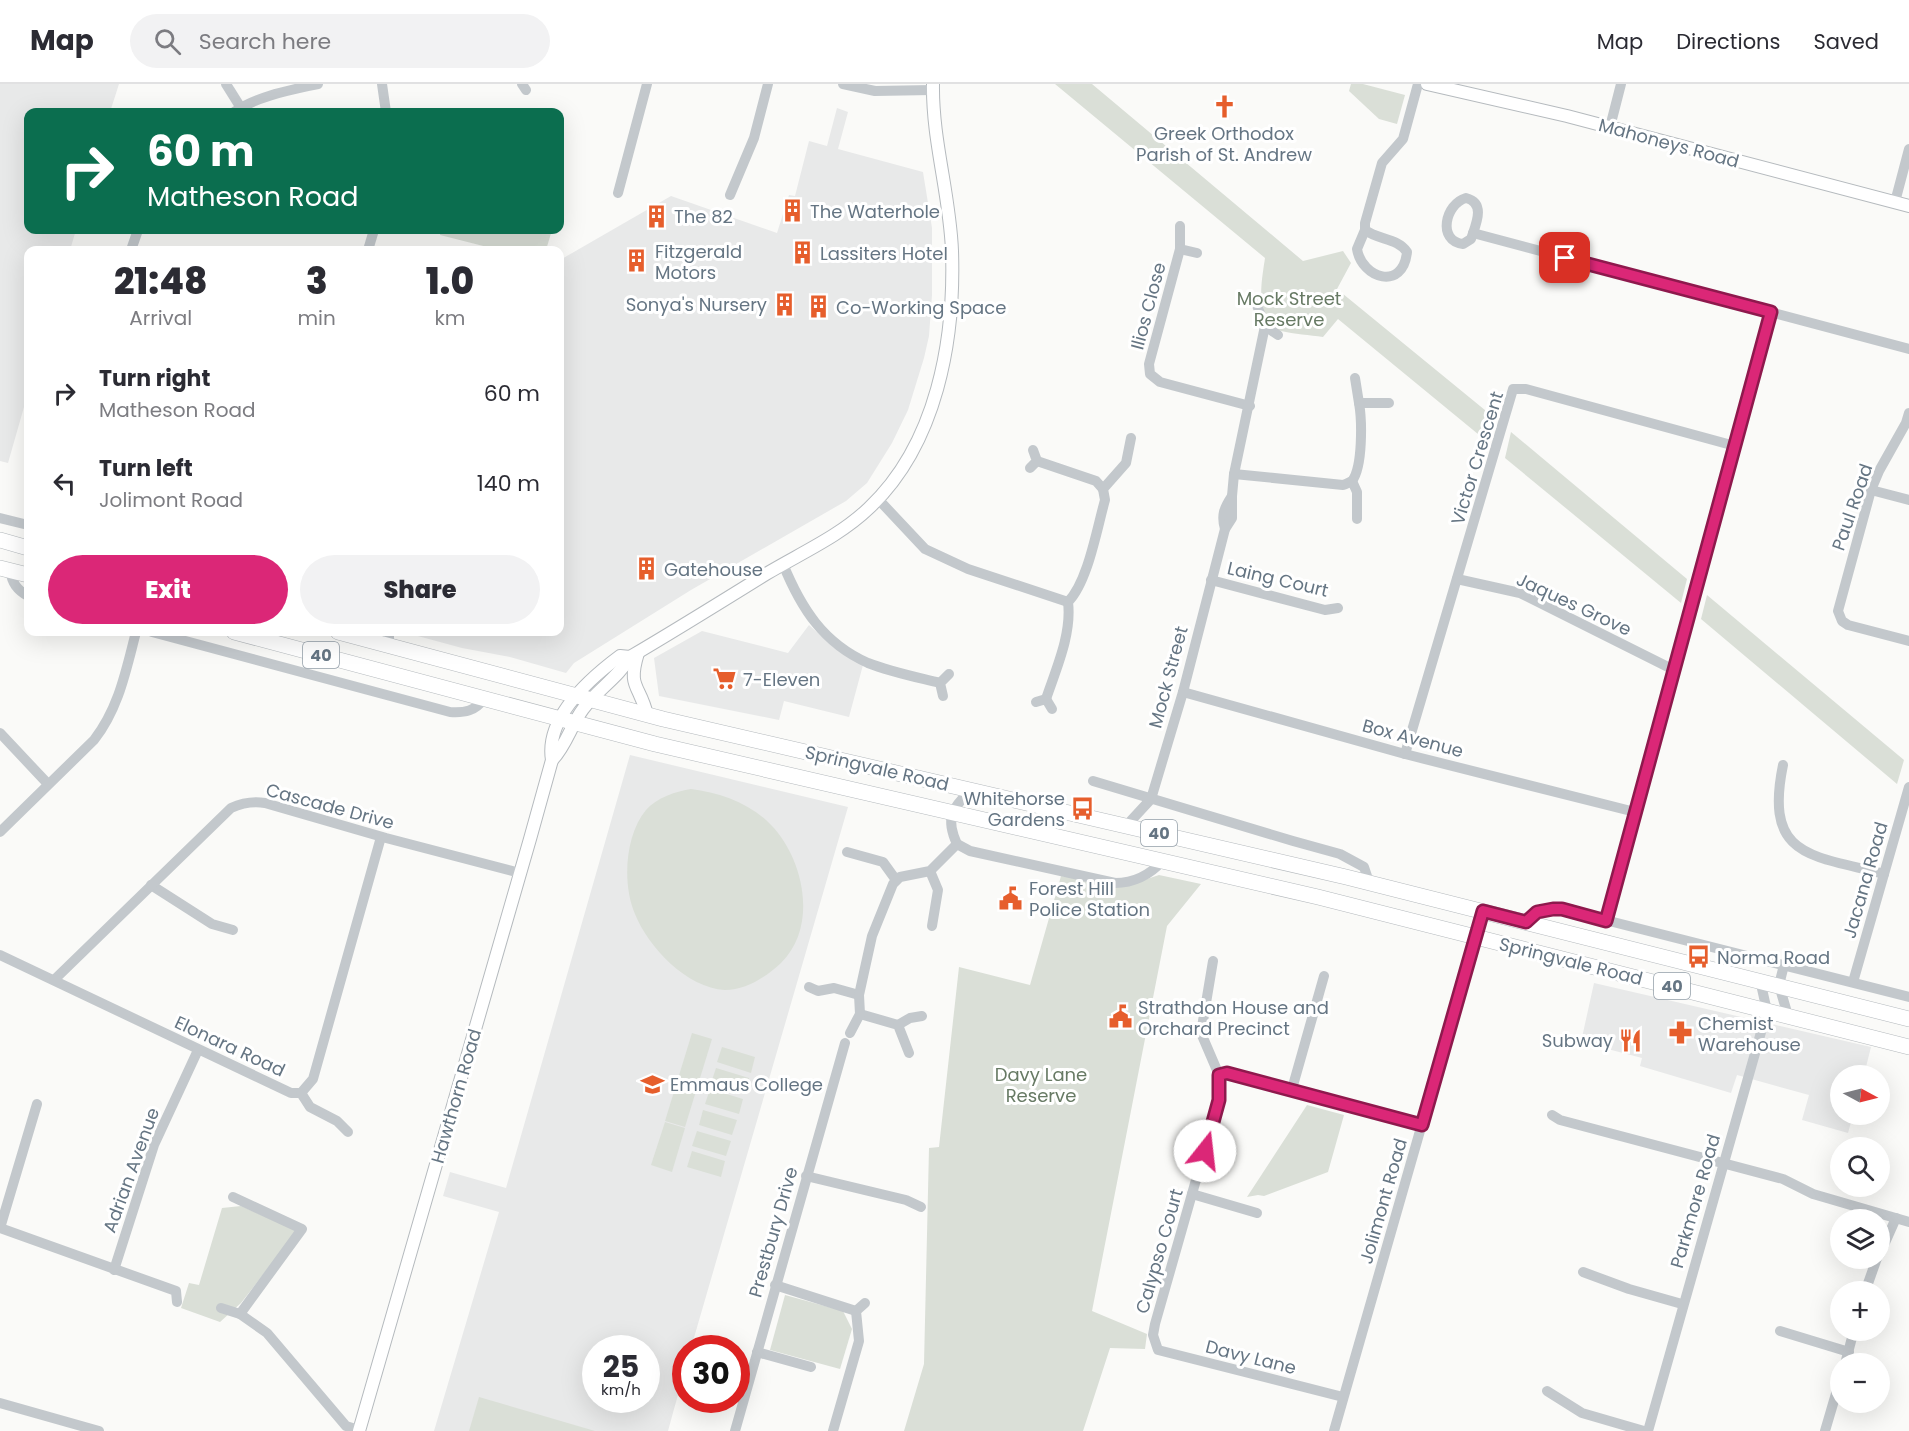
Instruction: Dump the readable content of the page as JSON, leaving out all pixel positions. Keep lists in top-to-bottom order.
{
  "streets": {
    "highway": ["40", "Springvale Road"],
    "main road": ["Mahoneys Road", "Hawthorn Road"],
    "street": [
      "Ilios Close",
      "Victor Crescent",
      "Paul Road",
      "Laing Court",
      "Jaques Grove",
      "Mock Street",
      "Box Avenue",
      "Cascade Drive",
      "Jacana Road",
      "Elonara Road",
      "Adrian Avenue",
      "Jolimont Road",
      "Parkmore Road",
      "Prestbury Drive",
      "Calypso Court",
      "Davy Lane"
    ]
  },
  "crossings": [
    ["Ilios Close", "Mock Street"],
    ["Victor Crescent", "Jaques Grove"],
    ["Victor Crescent", "Box Avenue"],
    ["Laing Court", "Mock Street"],
    ["Mock Street", "Box Avenue"],
    ["Mock Street", "Springvale Road"],
    ["Springvale Road", "Jacana Road"],
    ["Springvale Road", "Hawthorn Road"],
    ["Springvale Road", "Jolimont Road"],
    ["Springvale Road", "Parkmore Road"],
    ["Cascade Drive", "Elonara Road"],
    ["Cascade Drive", "Hawthorn Road"],
    ["Elonara Road", "Adrian Avenue"],
    ["Jolimont Road", "Davy Lane"],
    ["Calypso Court", "Davy Lane"]
  ],
  "parks": ["Mock Street Reserve", "Davy Lane Reserve"],
  "places": {
    "church": ["Greek Orthodox Parish of St. Andrew"],
    "building": [
      "The Waterhole",
      "The 82",
      "Lassiters Hotel",
      "Fitzgerald Motors",
      "Sonya's Nursery",
      "Co-Working Space",
      "Gatehouse"
    ],
    "supermarket": ["7-Eleven"],
    "bus stop": ["Whitehorse Gardens", "Norma Road"],
    "public building": ["Forest Hill Police Station", "Strathdon House and Orchard Precinct"],
    "pharmacy": ["Chemist Warehouse"],
    "restaurant": ["Subway"],
    "school or university": ["Emmaus College"]
  },
  "north": "right",
  "page": {
    "header": "Map",
    "search": "Search here",
    "nav": ["Map", "Directions", "Saved"],
    "turn": ["60 m", "Matheson Road"],
    "eta": [
      "21:48",
      "Arrival",
      "3",
      "min",
      "1.0",
      "km"
    ],
    "list": [
      {
        "name": "Turn right",
        "note": "Matheson Road",
        "value": "60 m"
      },
      {
        "name": "Turn left",
        "note": "Jolimont Road",
        "value": "140 m"
      }
    ],
    "buttons": ["Exit", "Share"],
    "map_buttons": ["+", "−"],
    "speed": "25 km/h",
    "limit": "30"
  }
}
